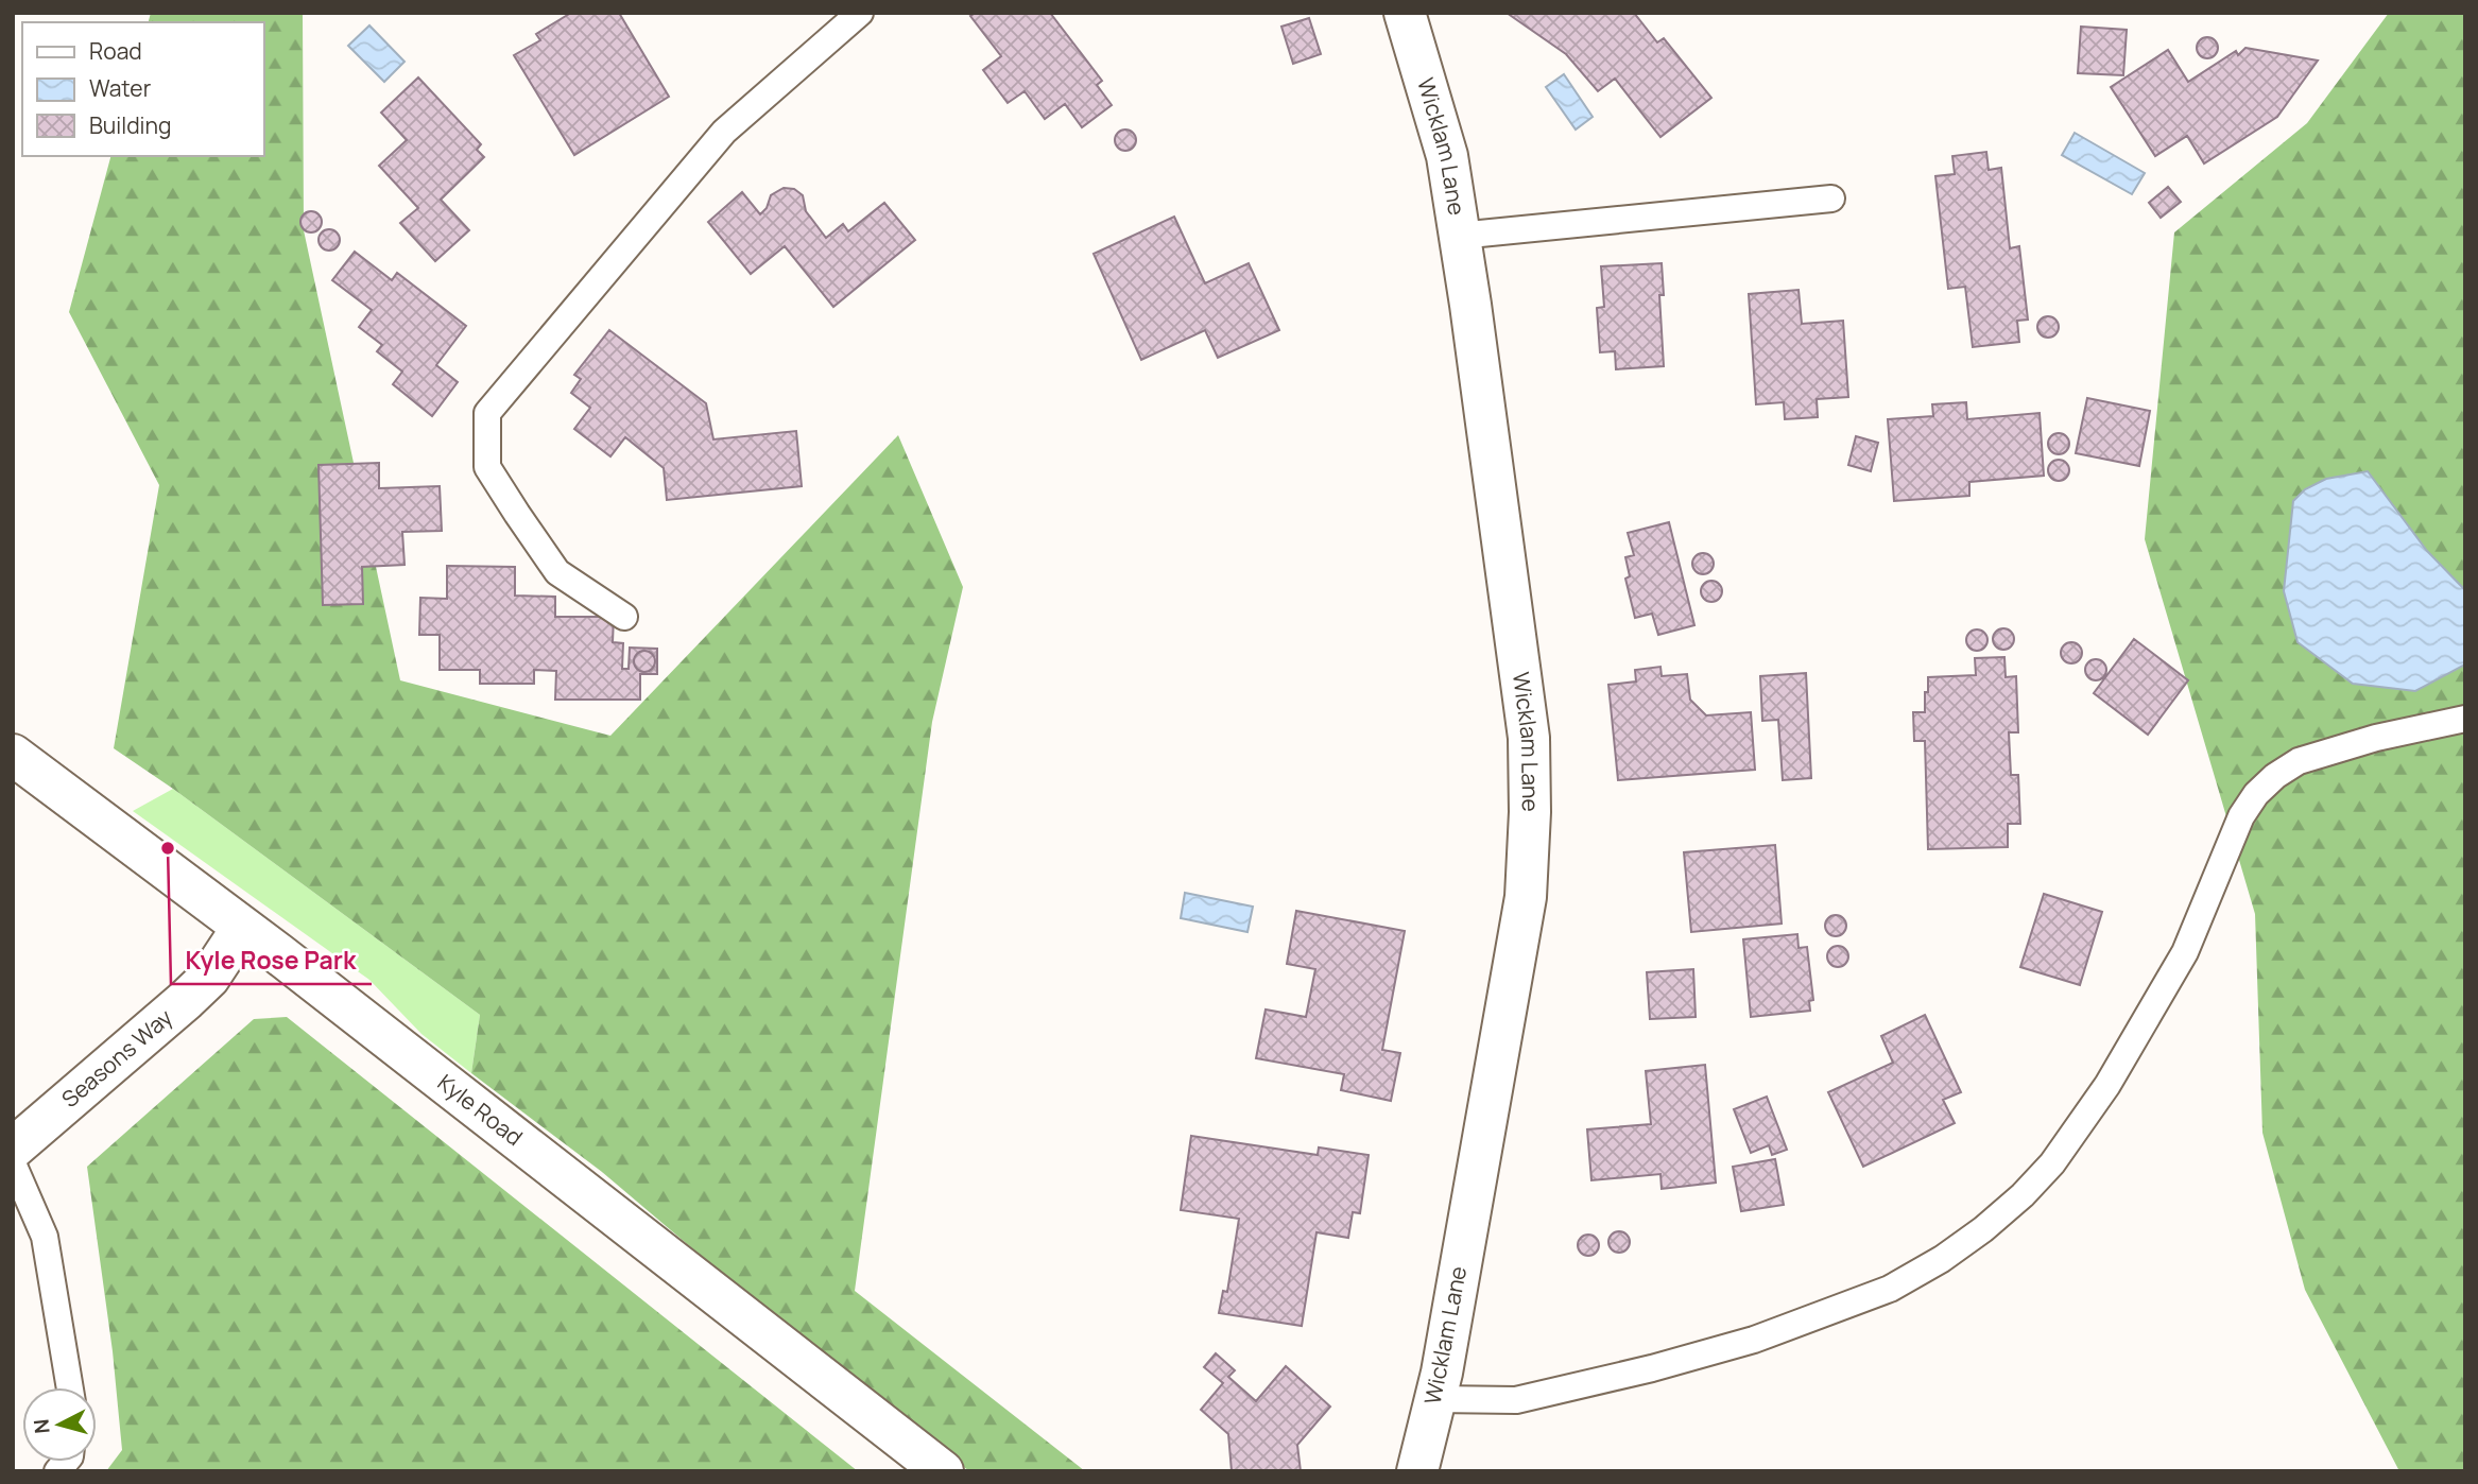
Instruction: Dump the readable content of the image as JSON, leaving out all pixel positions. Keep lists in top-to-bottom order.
{
  "streets": {
    "street": ["Wicklam Lane", "Seasons Way", "Kyle Road"]
  },
  "crossings": [
    ["Seasons Way", "Kyle Road"]
  ],
  "places": ["Kyle Rose Park"],
  "legend": ["Road", "Water", "Building"],
  "north": "left"
}
